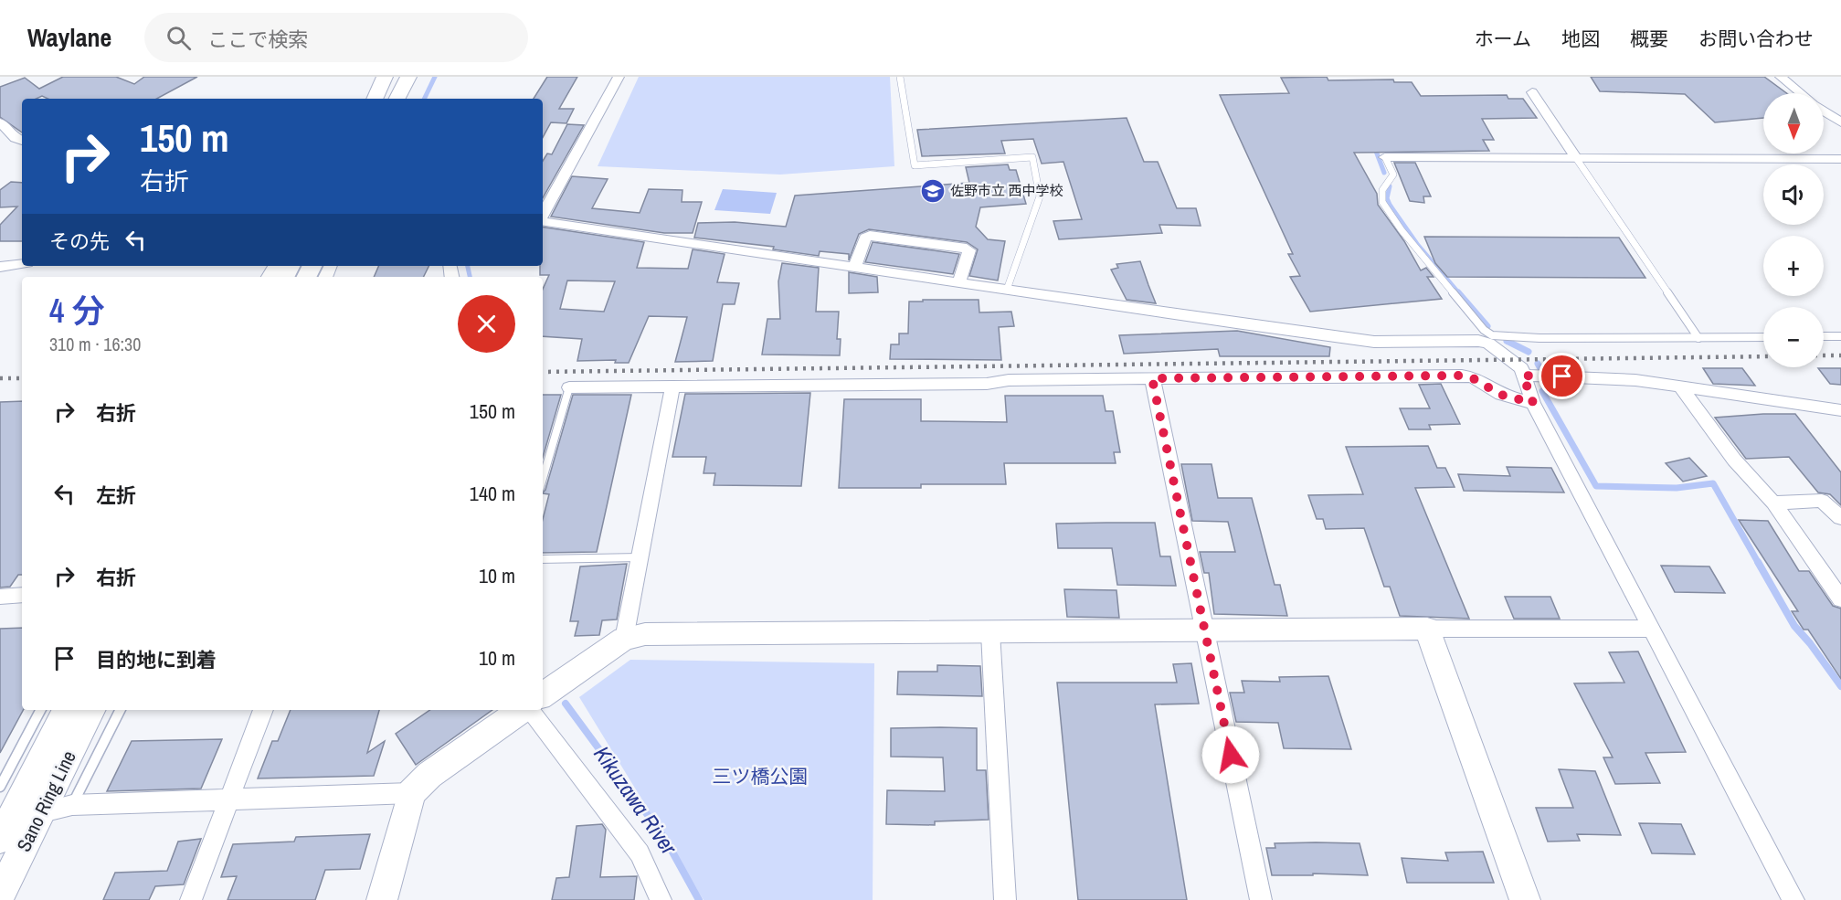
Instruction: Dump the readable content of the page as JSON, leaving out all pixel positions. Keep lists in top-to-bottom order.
{
  "streets": {
    "street": ["Sano Ring Line"]
  },
  "water": ["Kikuzawa River"],
  "parks": ["三ツ橋公園"],
  "places": {
    "school or university": ["佐野市立 西中学校"]
  },
  "north": "bottom",
  "page": {
    "header": "Waylane",
    "search": "ここで検索",
    "nav": [
      "ホーム",
      "地図",
      "概要",
      "お問い合わせ"
    ],
    "map_buttons": ["+", "−"],
    "turn": ["150 m", "右折"],
    "then": "その先",
    "heading": ["4 分", "310 m · 16:30"],
    "list": [
      {
        "name": "右折",
        "value": "150 m"
      },
      {
        "name": "左折",
        "value": "140 m"
      },
      {
        "name": "右折",
        "value": "10 m"
      },
      {
        "name": "目的地に到着",
        "value": "10 m"
      }
    ]
  }
}
